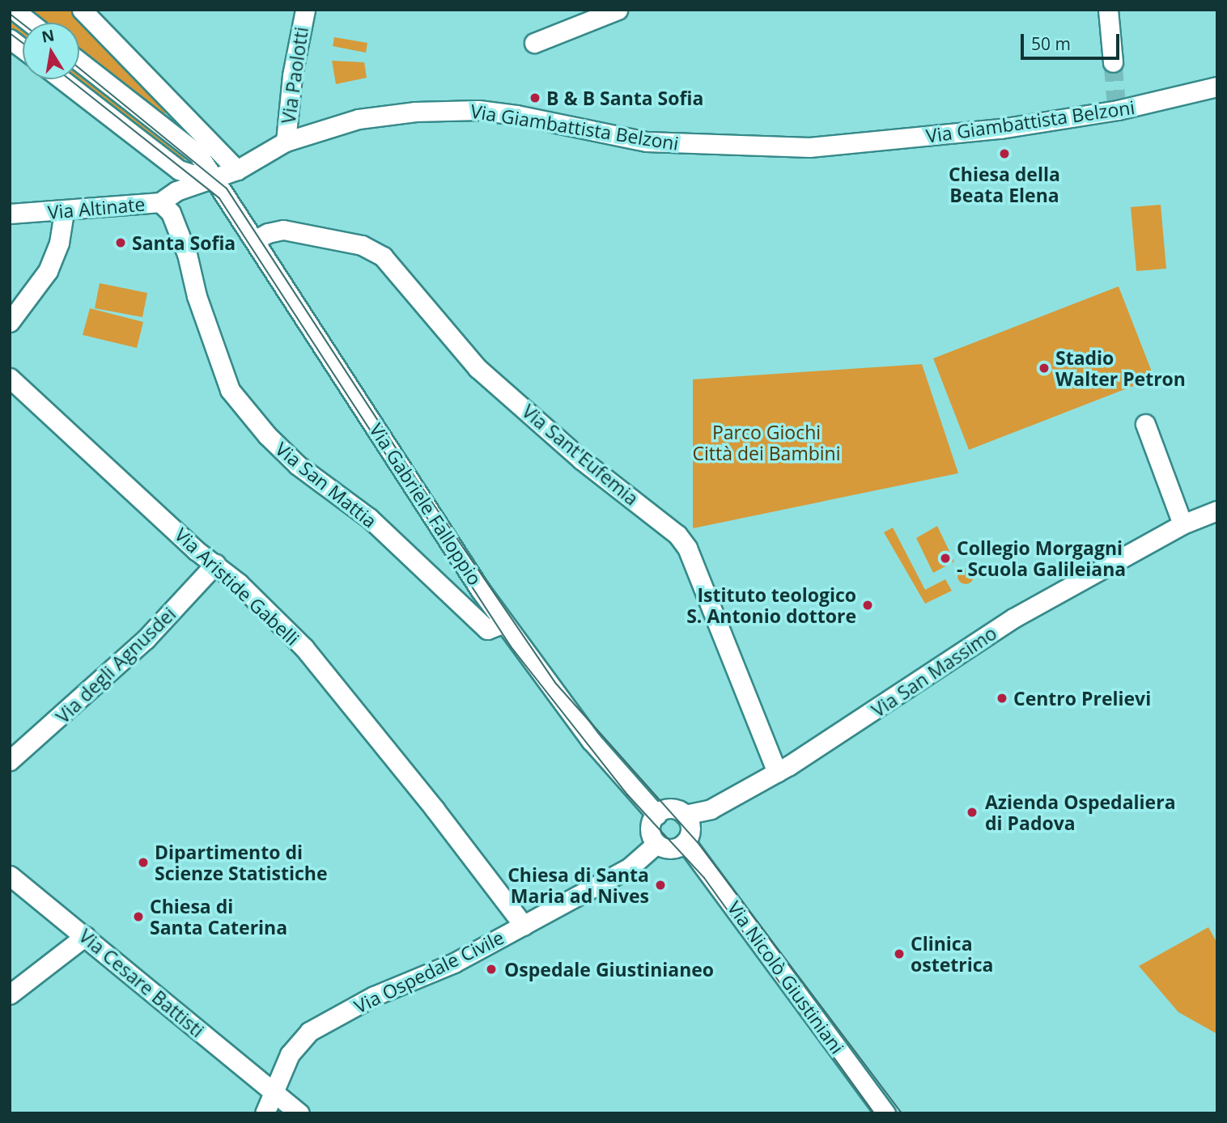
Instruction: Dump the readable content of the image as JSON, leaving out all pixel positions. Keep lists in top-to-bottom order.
{
  "streets": {
    "street": [
      "Via Paolotti",
      "Via Giambattista Belzoni",
      "Via Altinate",
      "Via Sant'Eufemia",
      "Via San Mattia",
      "Via Gabriele Falloppio",
      "Via Aristide Gabelli",
      "Via degli Agnusdei",
      "Via San Massimo",
      "Via Ospedale Civile",
      "Via Nicolò Giustiniani",
      "Via Cesare Battisti"
    ]
  },
  "crossings": [
    ["Via Paolotti", "Via Giambattista Belzoni"],
    ["Via Giambattista Belzoni", "Via Altinate"],
    ["Via Giambattista Belzoni", "Via Gabriele Falloppio"],
    ["Via Altinate", "Via San Mattia"],
    ["Via Altinate", "Via Gabriele Falloppio"],
    ["Via Sant'Eufemia", "Via Gabriele Falloppio"],
    ["Via Sant'Eufemia", "Via San Massimo"],
    ["Via San Mattia", "Via Gabriele Falloppio"],
    ["Via Gabriele Falloppio", "Via San Massimo"],
    ["Via Gabriele Falloppio", "Via Ospedale Civile"],
    ["Via Gabriele Falloppio", "Via Nicolò Giustiniani"],
    ["Via Aristide Gabelli", "Via degli Agnusdei"],
    ["Via Aristide Gabelli", "Via Ospedale Civile"],
    ["Via San Massimo", "Via Ospedale Civile"],
    ["Via San Massimo", "Via Nicolò Giustiniani"],
    ["Via Ospedale Civile", "Via Nicolò Giustiniani"],
    ["Via Ospedale Civile", "Via Cesare Battisti"]
  ],
  "parks": ["Parco Giochi Città dei Bambini"],
  "places": [
    "B & B Santa Sofia",
    "Chiesa della Beata Elena",
    "Santa Sofia",
    "Stadio Walter Petron",
    "Collegio Morgagni - Scuola Galileiana",
    "Istituto teologico S. Antonio dottore",
    "Centro Prelievi",
    "Azienda Ospedaliera di Padova",
    "Dipartimento di Scienze Statistiche",
    "Chiesa di Santa Maria ad Nives",
    "Chiesa di Santa Caterina",
    "Clinica ostetrica",
    "Ospedale Giustinianeo"
  ],
  "scale_bar": "50 m",
  "north": "top"
}
